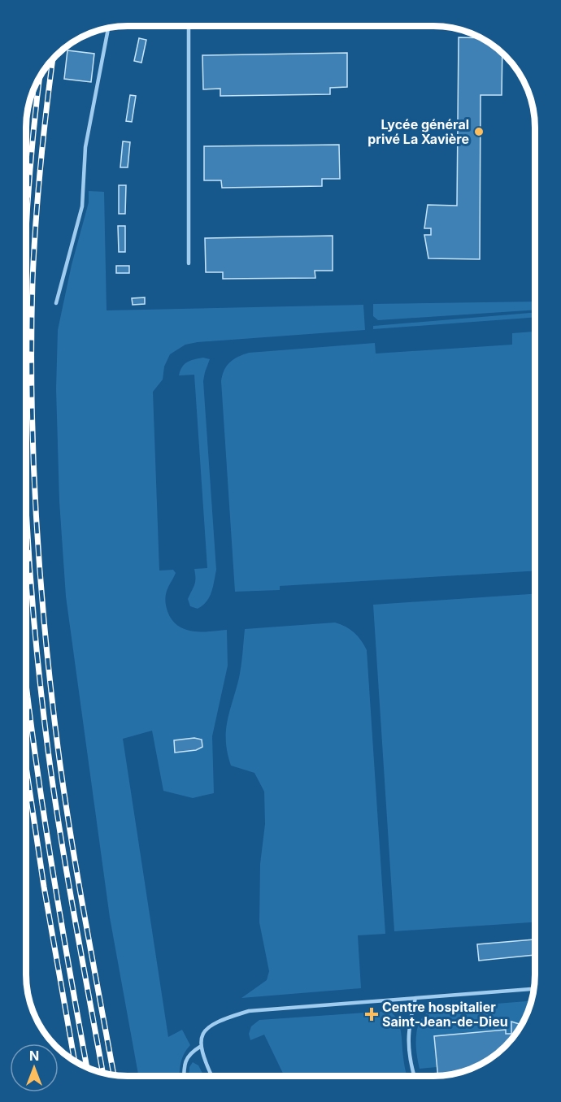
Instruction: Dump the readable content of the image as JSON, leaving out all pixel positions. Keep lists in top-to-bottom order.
{
  "places": {
    "other": ["Lycée général privé La Xavière"],
    "health": ["Centre hospitalier Saint-Jean-de-Dieu"]
  },
  "north": "top"
}
